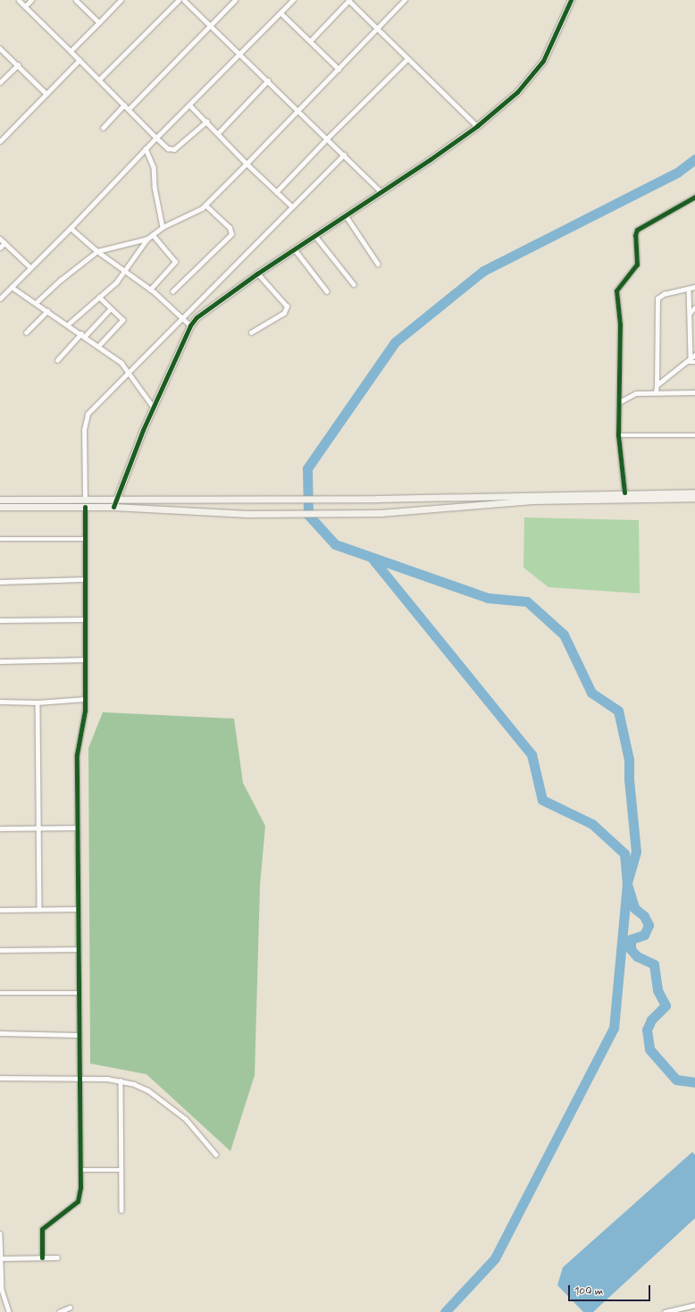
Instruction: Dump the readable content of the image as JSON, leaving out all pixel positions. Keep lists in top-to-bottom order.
{
  "scale_bar": "100 m"
}
